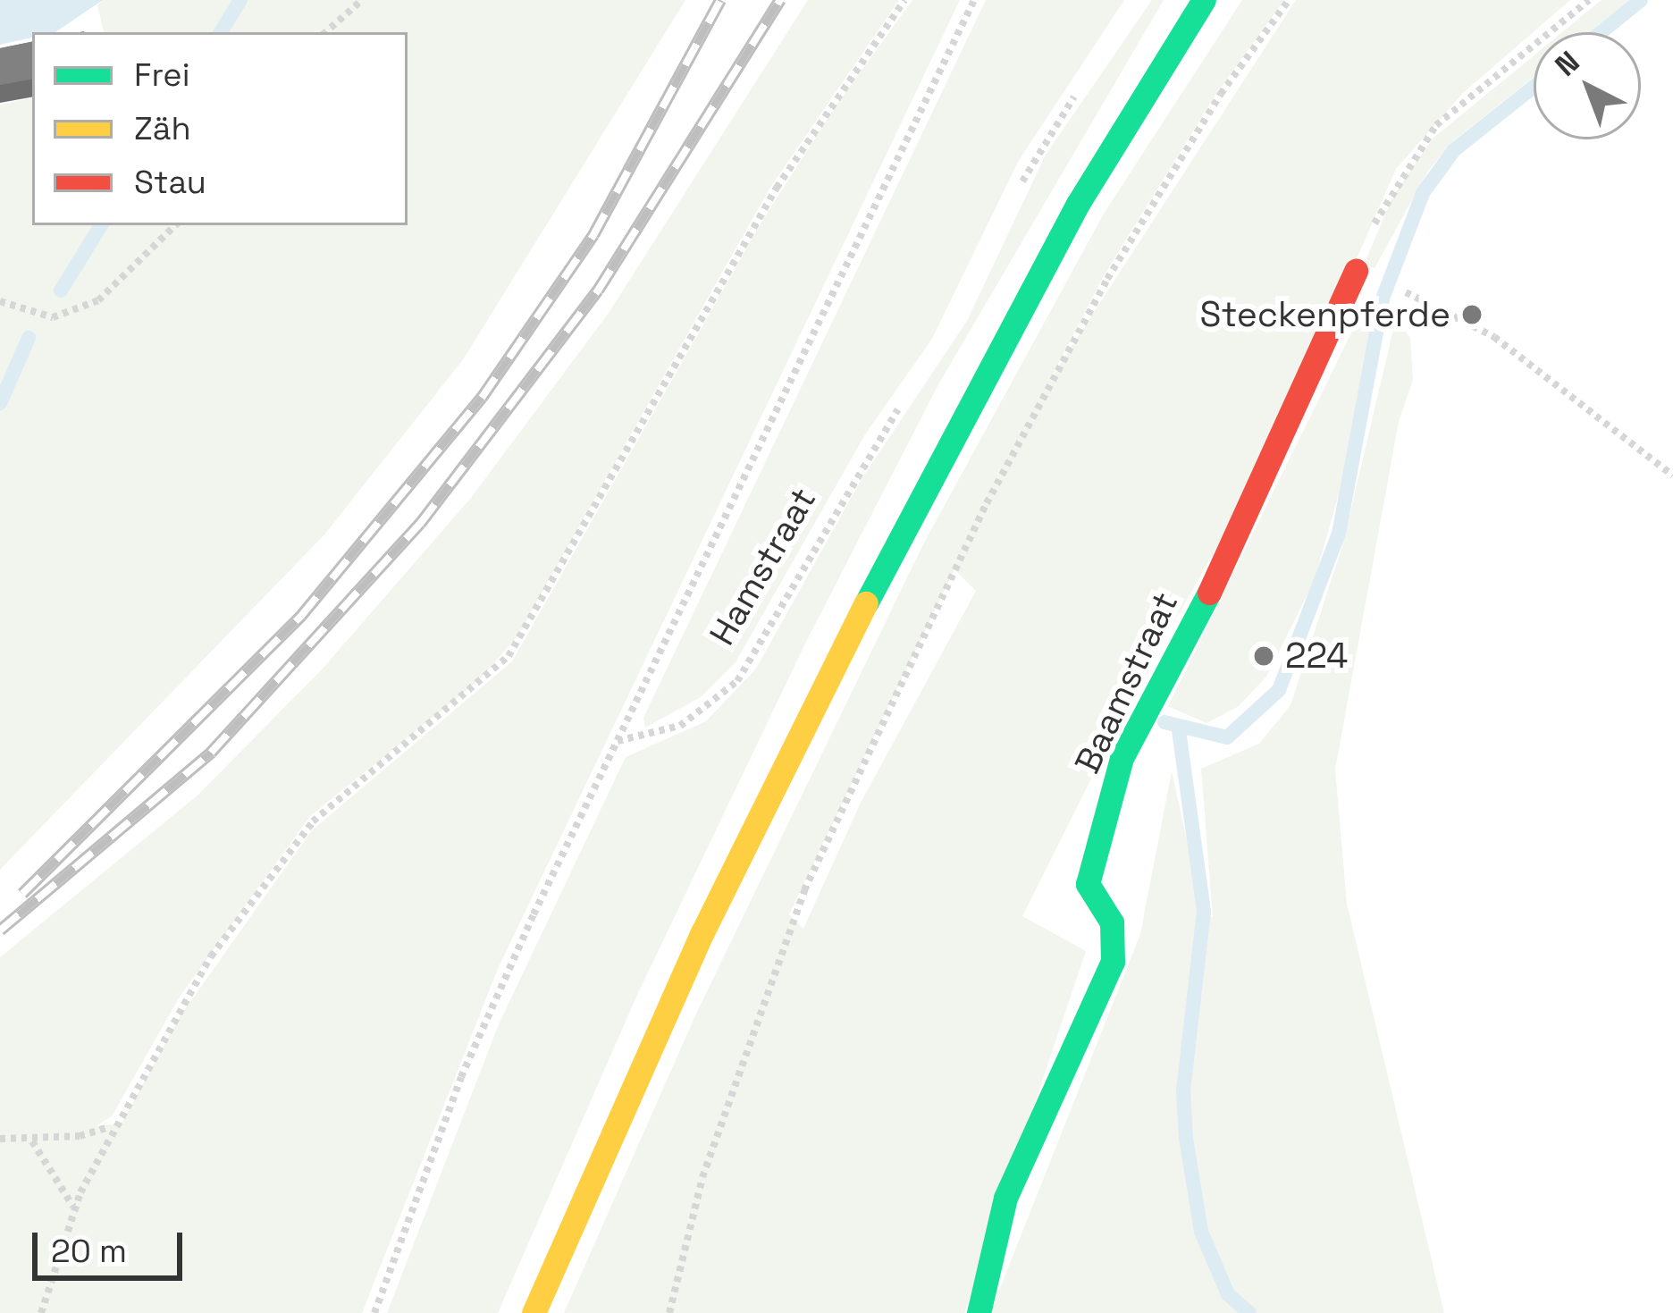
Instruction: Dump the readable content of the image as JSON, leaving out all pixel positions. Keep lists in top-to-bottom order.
{
  "streets": {
    "main road": ["Baamstraat"],
    "path": ["Hamstraat"]
  },
  "places": ["Steckenpferde", "224"],
  "legend": ["Frei", "Zäh", "Stau"],
  "scale_bar": "20 m",
  "north": "top left"
}
